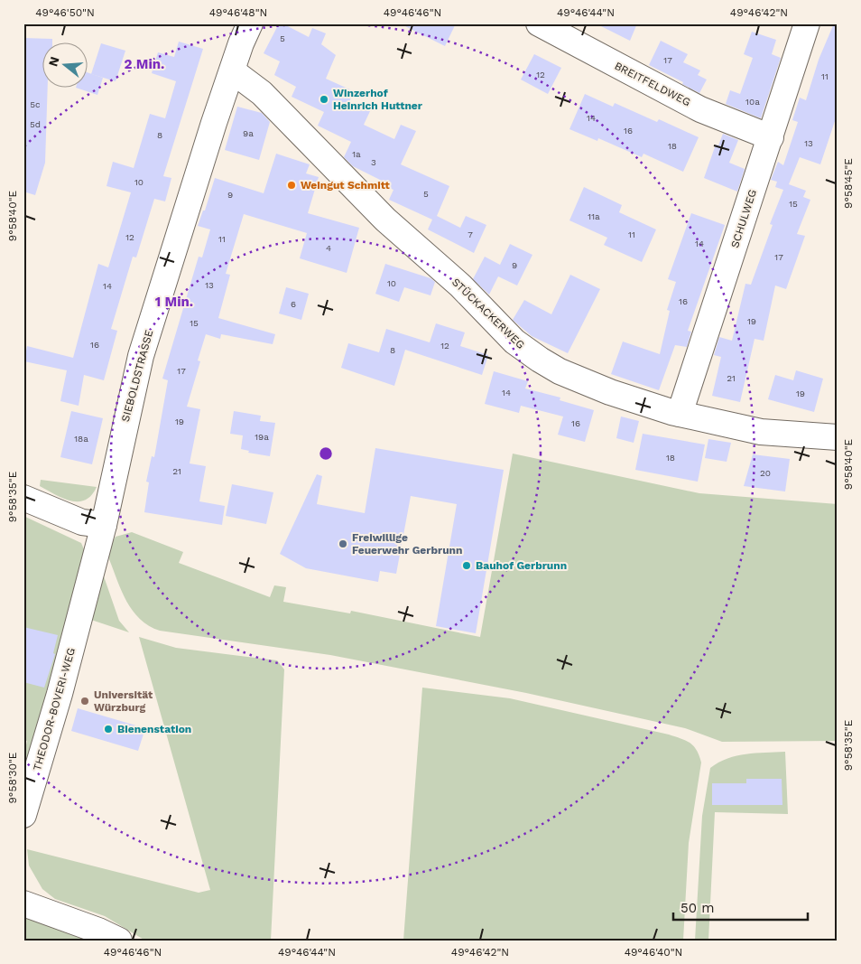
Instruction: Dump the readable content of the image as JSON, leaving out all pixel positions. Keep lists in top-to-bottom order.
{
  "streets": {
    "street": [
      "BREITFELDWEG",
      "SCHULWEG",
      "STÜCKACKERWEG",
      "SIEBOLDSTRASSE",
      "THEODOR-BOVERI-WEG"
    ]
  },
  "crossings": [
    ["BREITFELDWEG", "SCHULWEG"],
    ["SCHULWEG", "STÜCKACKERWEG"],
    ["STÜCKACKERWEG", "SIEBOLDSTRASSE"],
    ["SIEBOLDSTRASSE", "THEODOR-BOVERI-WEG"]
  ],
  "places": [
    "Winzerhof Heinrich Huttner",
    "Weingut Schmitt",
    "Freiwillige Feuerwehr Gerbrunn",
    "Bauhof Gerbrunn",
    "Universität Würzburg",
    "Bienenstation"
  ],
  "house_numbers": [
    "5",
    "17",
    "12",
    "11",
    "10a",
    "5c",
    "14",
    "5d",
    "16",
    "9a",
    "8",
    "13",
    "18",
    "1a",
    "3",
    "10",
    "5",
    "9",
    "15",
    "11a",
    "7",
    "11",
    "12",
    "11",
    "14",
    "4",
    "17",
    "9",
    "10",
    "13",
    "14",
    "16",
    "6",
    "19",
    "15",
    "16",
    "12",
    "8",
    "17",
    "21",
    "14",
    "19",
    "19",
    "16",
    "19a",
    "18a",
    "18",
    "21",
    "20"
  ],
  "scale_bar": "50 m",
  "north": "left",
  "coordinates": [
    "49°46'50\"N",
    "49°46'48\"N",
    "49°46'46\"N",
    "49°46'44\"N",
    "49°46'42\"N",
    "9°58'45\"E",
    "9°58'40\"E",
    "9°58'35\"E",
    "9°58'30\"E",
    "49°46'40\"N"
  ],
  "rings": ["2 Min.", "1 Min."]
}
